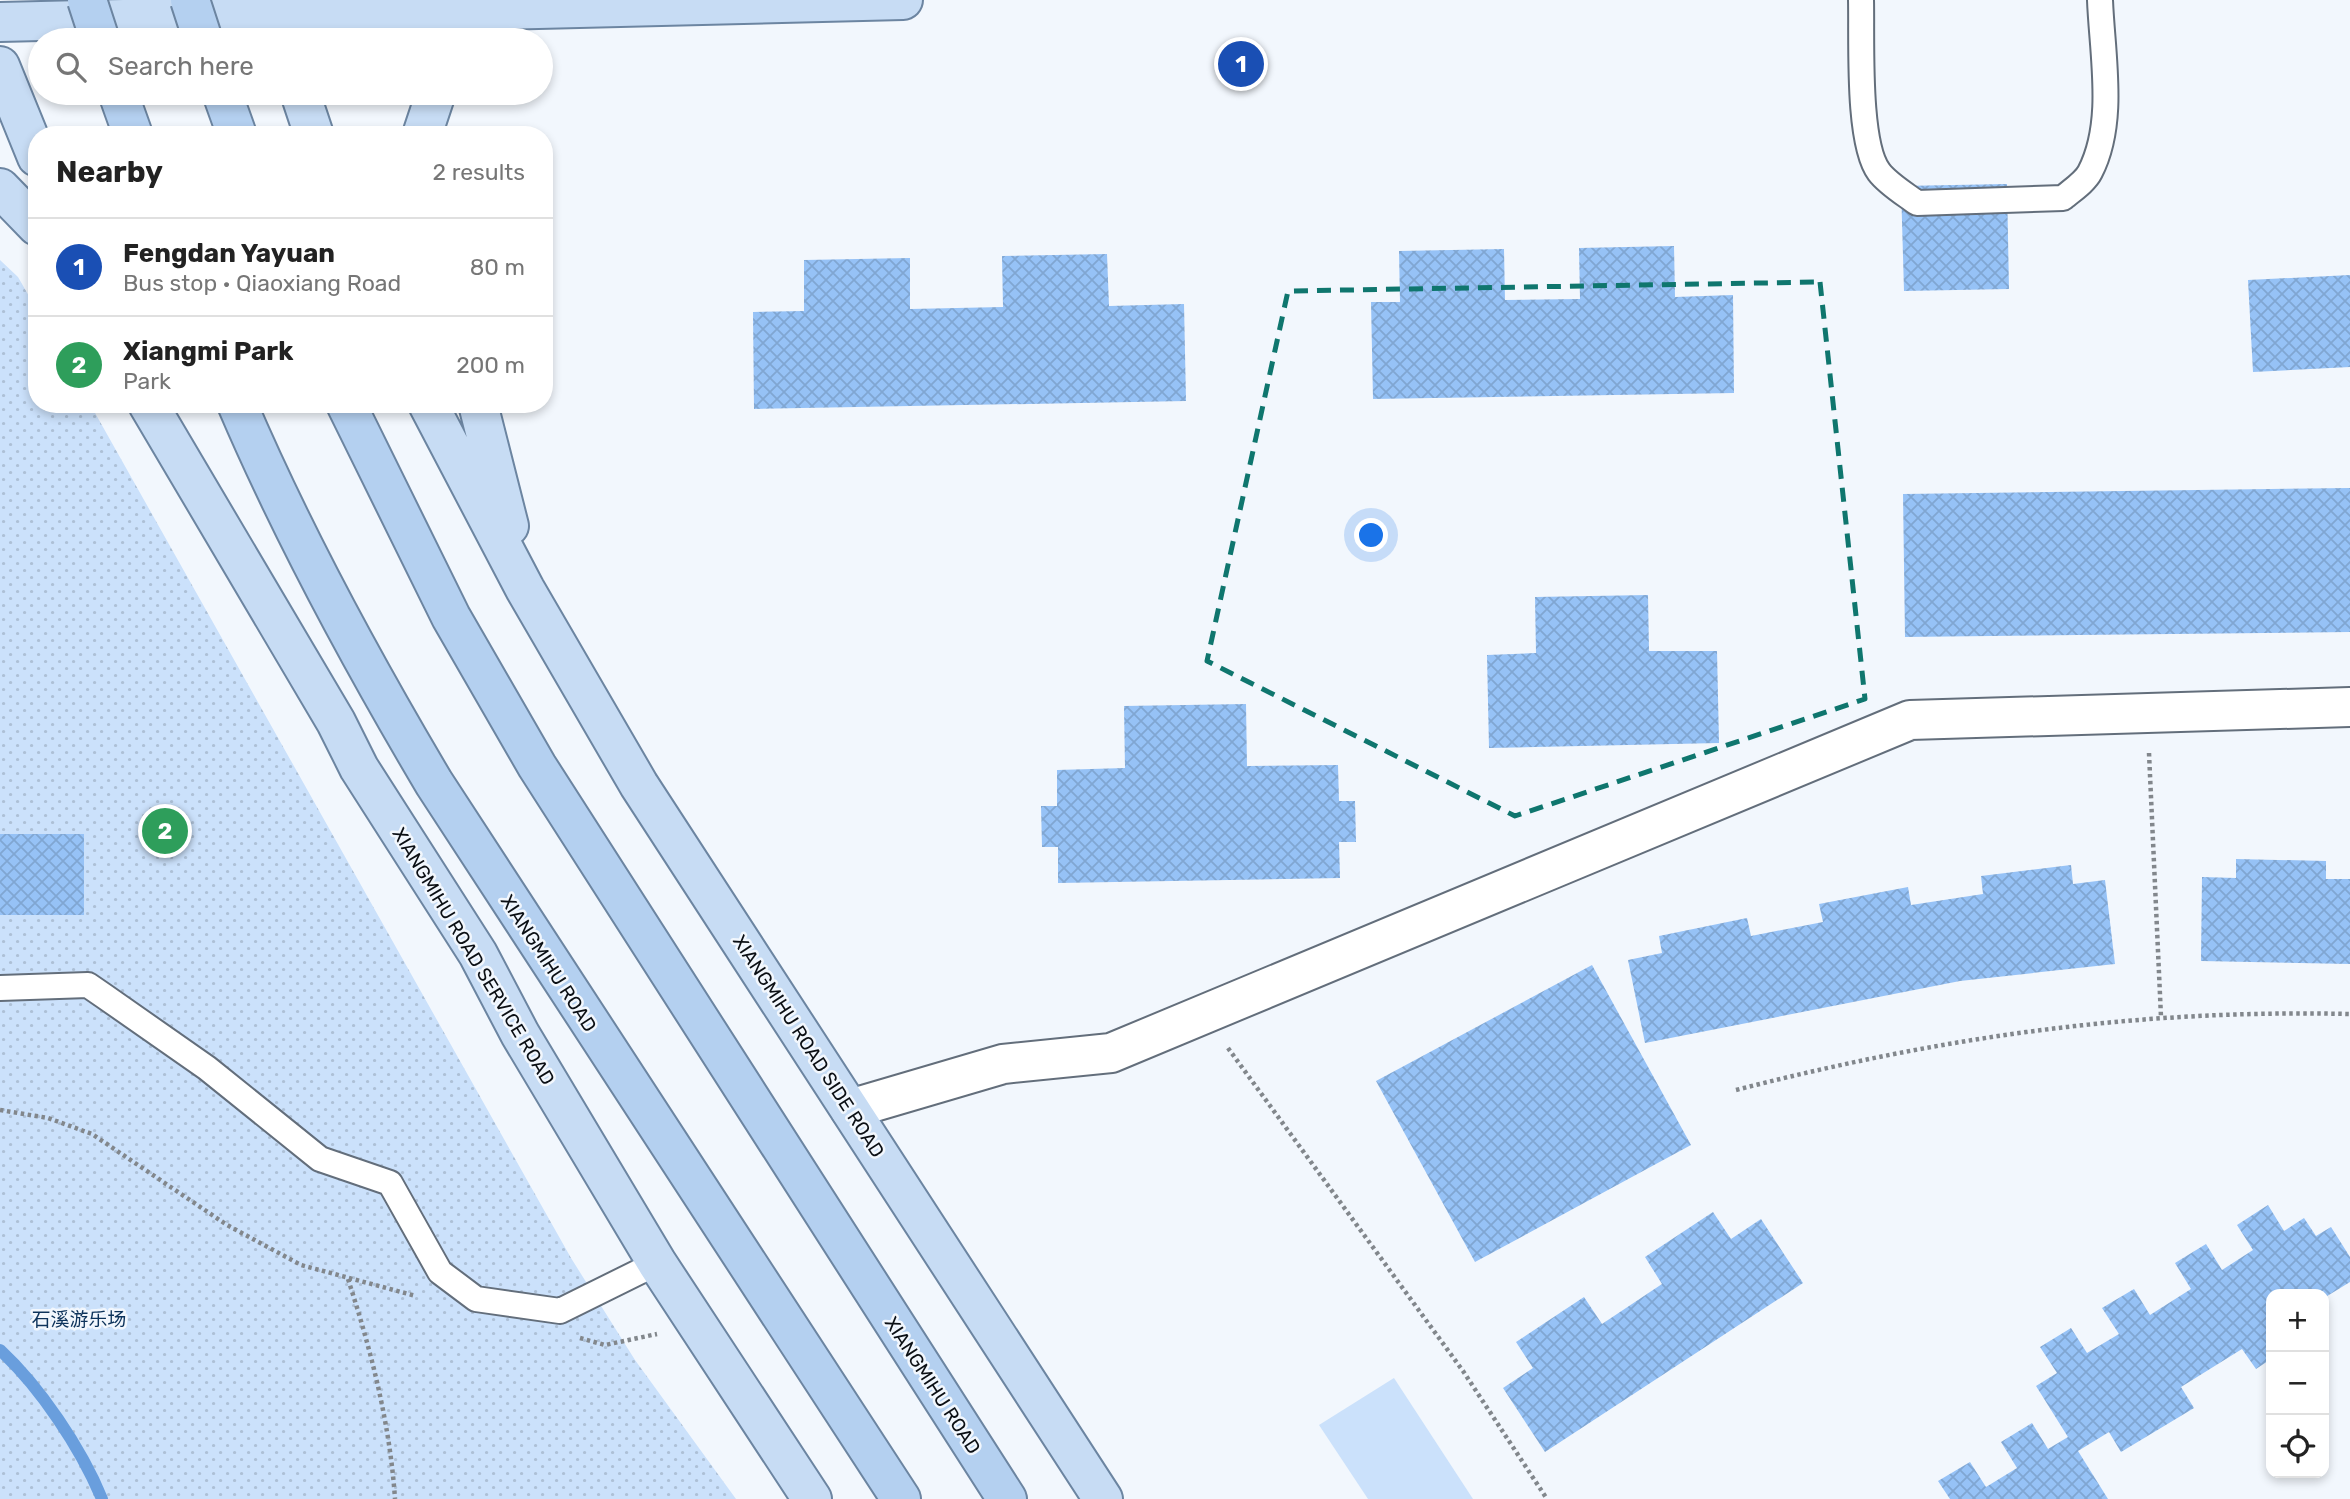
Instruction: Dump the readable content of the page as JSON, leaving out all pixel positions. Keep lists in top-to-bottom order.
{
  "streets": {
    "highway": ["XIANGMIHU ROAD"],
    "main road": ["XIANGMIHU ROAD SERVICE ROAD", "XIANGMIHU ROAD SIDE ROAD"]
  },
  "parks": ["石溪游乐场"],
  "page": {
    "search": "Search here",
    "pins": ["1", "2"],
    "heading": ["Nearby", "2 results"],
    "list": [
      {
        "mark": "1",
        "name": "Fengdan Yayuan",
        "note": "Bus stop · Qiaoxiang Road",
        "value": "80 m"
      },
      {
        "mark": "2",
        "name": "Xiangmi Park",
        "note": "Park",
        "value": "200 m"
      }
    ],
    "map_buttons": ["+", "−"]
  }
}
